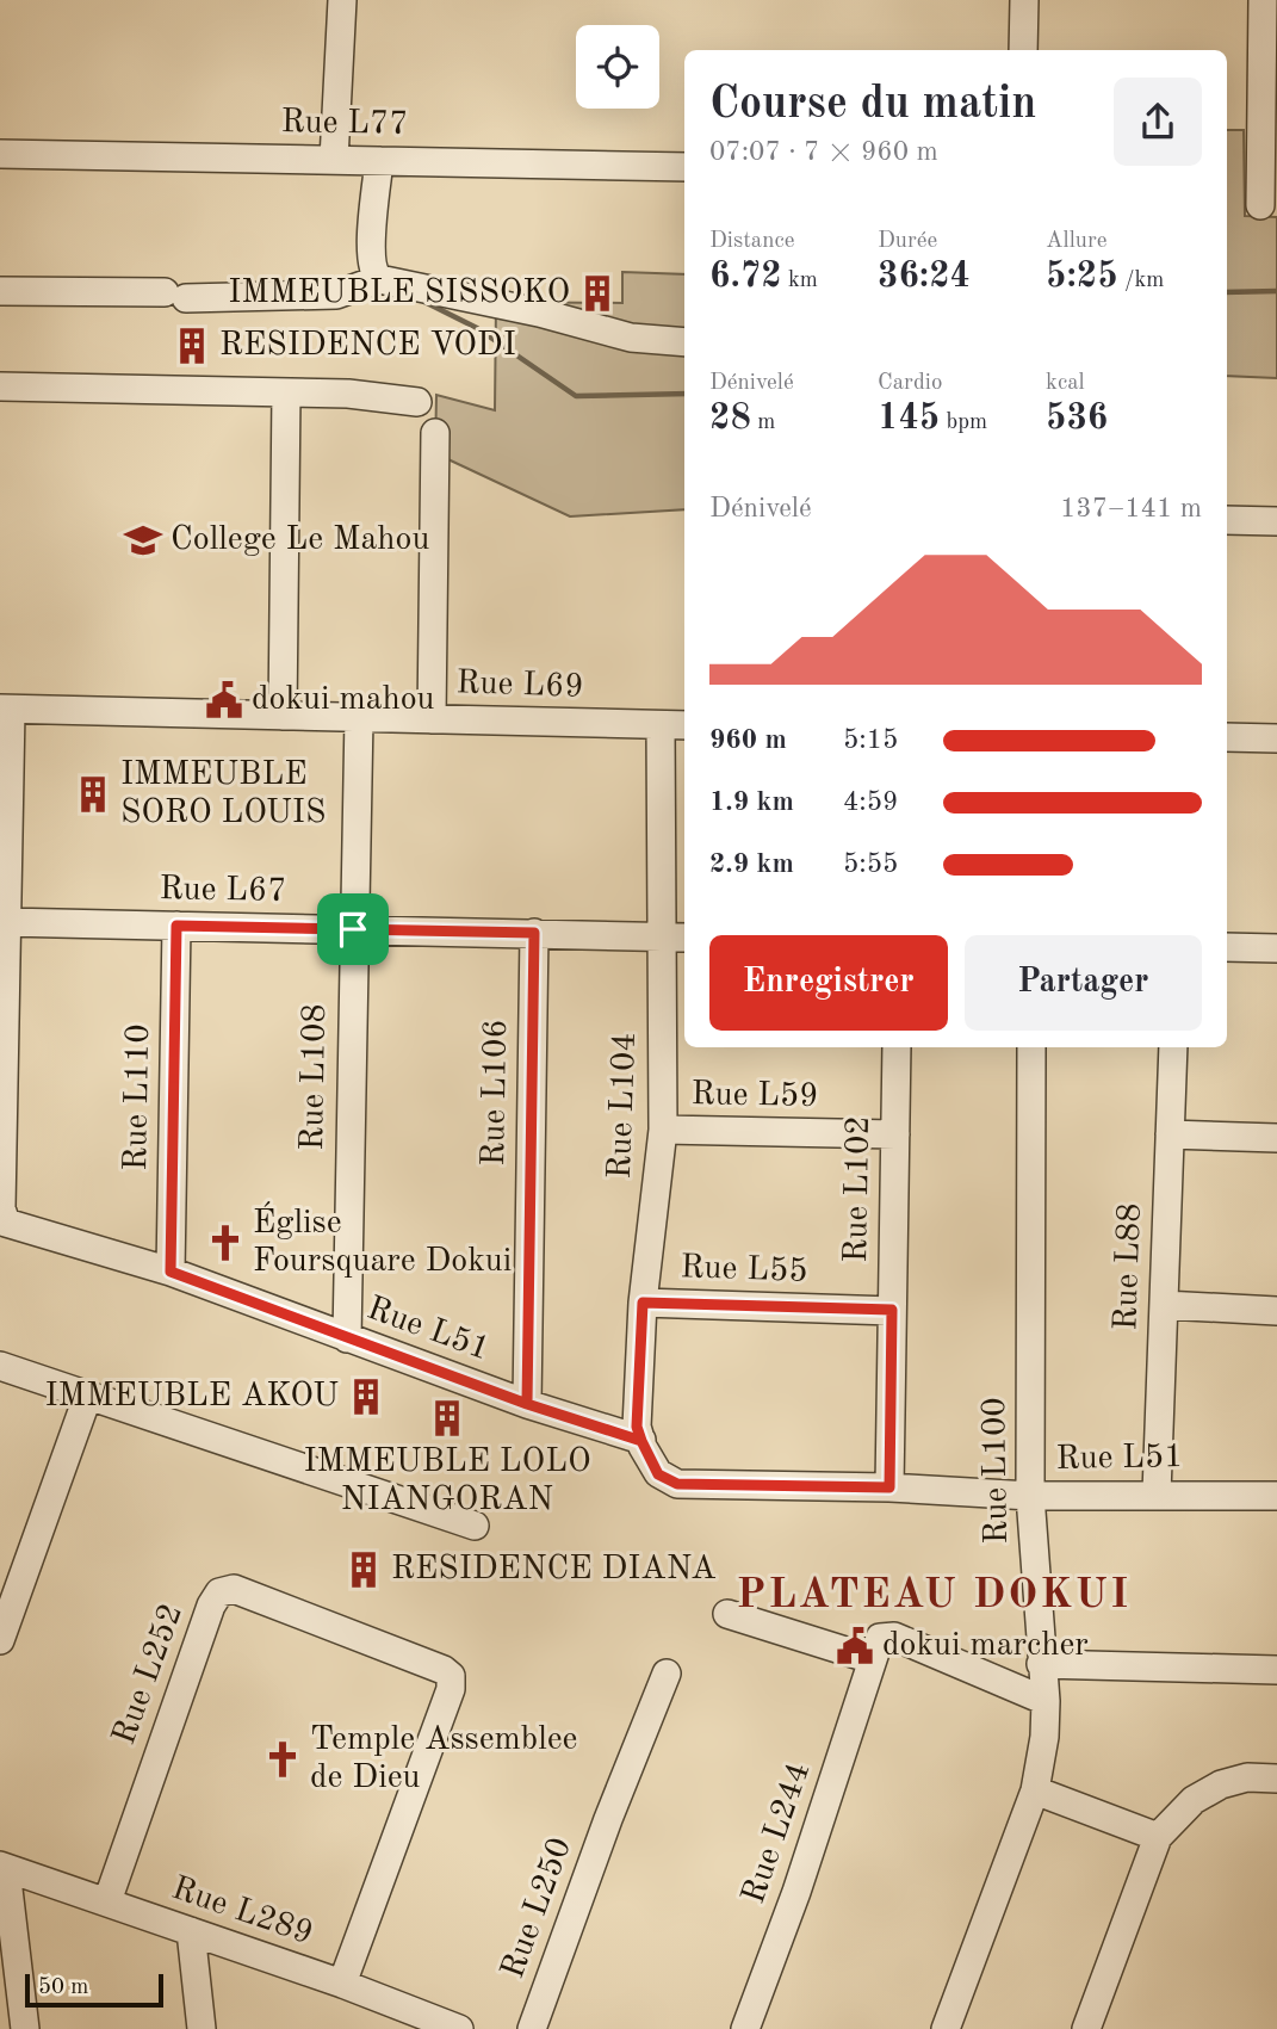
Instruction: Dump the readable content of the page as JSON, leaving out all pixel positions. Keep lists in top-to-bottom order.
{
  "streets": {
    "street": [
      "Rue L77",
      "Rue L69",
      "Rue L67",
      "Rue L108",
      "Rue L106",
      "Rue L59",
      "Rue L110",
      "Rue L104",
      "Rue L102",
      "Rue L88",
      "Rue L55",
      "Rue L51",
      "Rue L100",
      "Rue L252",
      "Rue L244",
      "Rue L250",
      "Rue L289"
    ]
  },
  "crossings": [
    ["Rue L69", "Rue L108"],
    ["Rue L69", "Rue L104"],
    ["Rue L67", "Rue L108"],
    ["Rue L67", "Rue L106"],
    ["Rue L67", "Rue L110"],
    ["Rue L67", "Rue L104"],
    ["Rue L108", "Rue L51"],
    ["Rue L106", "Rue L51"],
    ["Rue L59", "Rue L104"],
    ["Rue L59", "Rue L102"],
    ["Rue L110", "Rue L51"],
    ["Rue L104", "Rue L55"],
    ["Rue L104", "Rue L51"],
    ["Rue L102", "Rue L55"],
    ["Rue L102", "Rue L51"],
    ["Rue L88", "Rue L51"],
    ["Rue L51", "Rue L100"],
    ["Rue L252", "Rue L289"]
  ],
  "districts": ["PLATEAU DOKUI"],
  "places": {
    "building": [
      "IMMEUBLE SISSOKO",
      "RESIDENCE VODI",
      "IMMEUBLE SORO LOUIS",
      "IMMEUBLE AKOU",
      "IMMEUBLE LOLO NIANGORAN",
      "RESIDENCE DIANA"
    ],
    "school or university": ["College Le Mahou"],
    "public building": ["dokui mahou", "dokui marcher"],
    "church": ["Église Foursquare Dokui", "Temple Assemblee de Dieu"]
  },
  "scale_bar": "50 m",
  "page": {
    "heading": ["Course du matin", "07:07 · 7 × 960 m"],
    "stats": [
      ["Distance", "6.72 km"],
      ["Durée", "36:24"],
      ["Allure", "5:25 /km"],
      ["Dénivelé", "28 m"],
      ["Cardio", "145 bpm"],
      ["kcal", "536"]
    ],
    "chart": ["Dénivelé", "137–141 m"],
    "list": [
      {
        "name": "960 m",
        "note": "5:15"
      },
      {
        "name": "1.9 km",
        "note": "4:59"
      },
      {
        "name": "2.9 km",
        "note": "5:55"
      }
    ],
    "buttons": ["Enregistrer", "Partager"],
    "scale": "50 m"
  }
}
